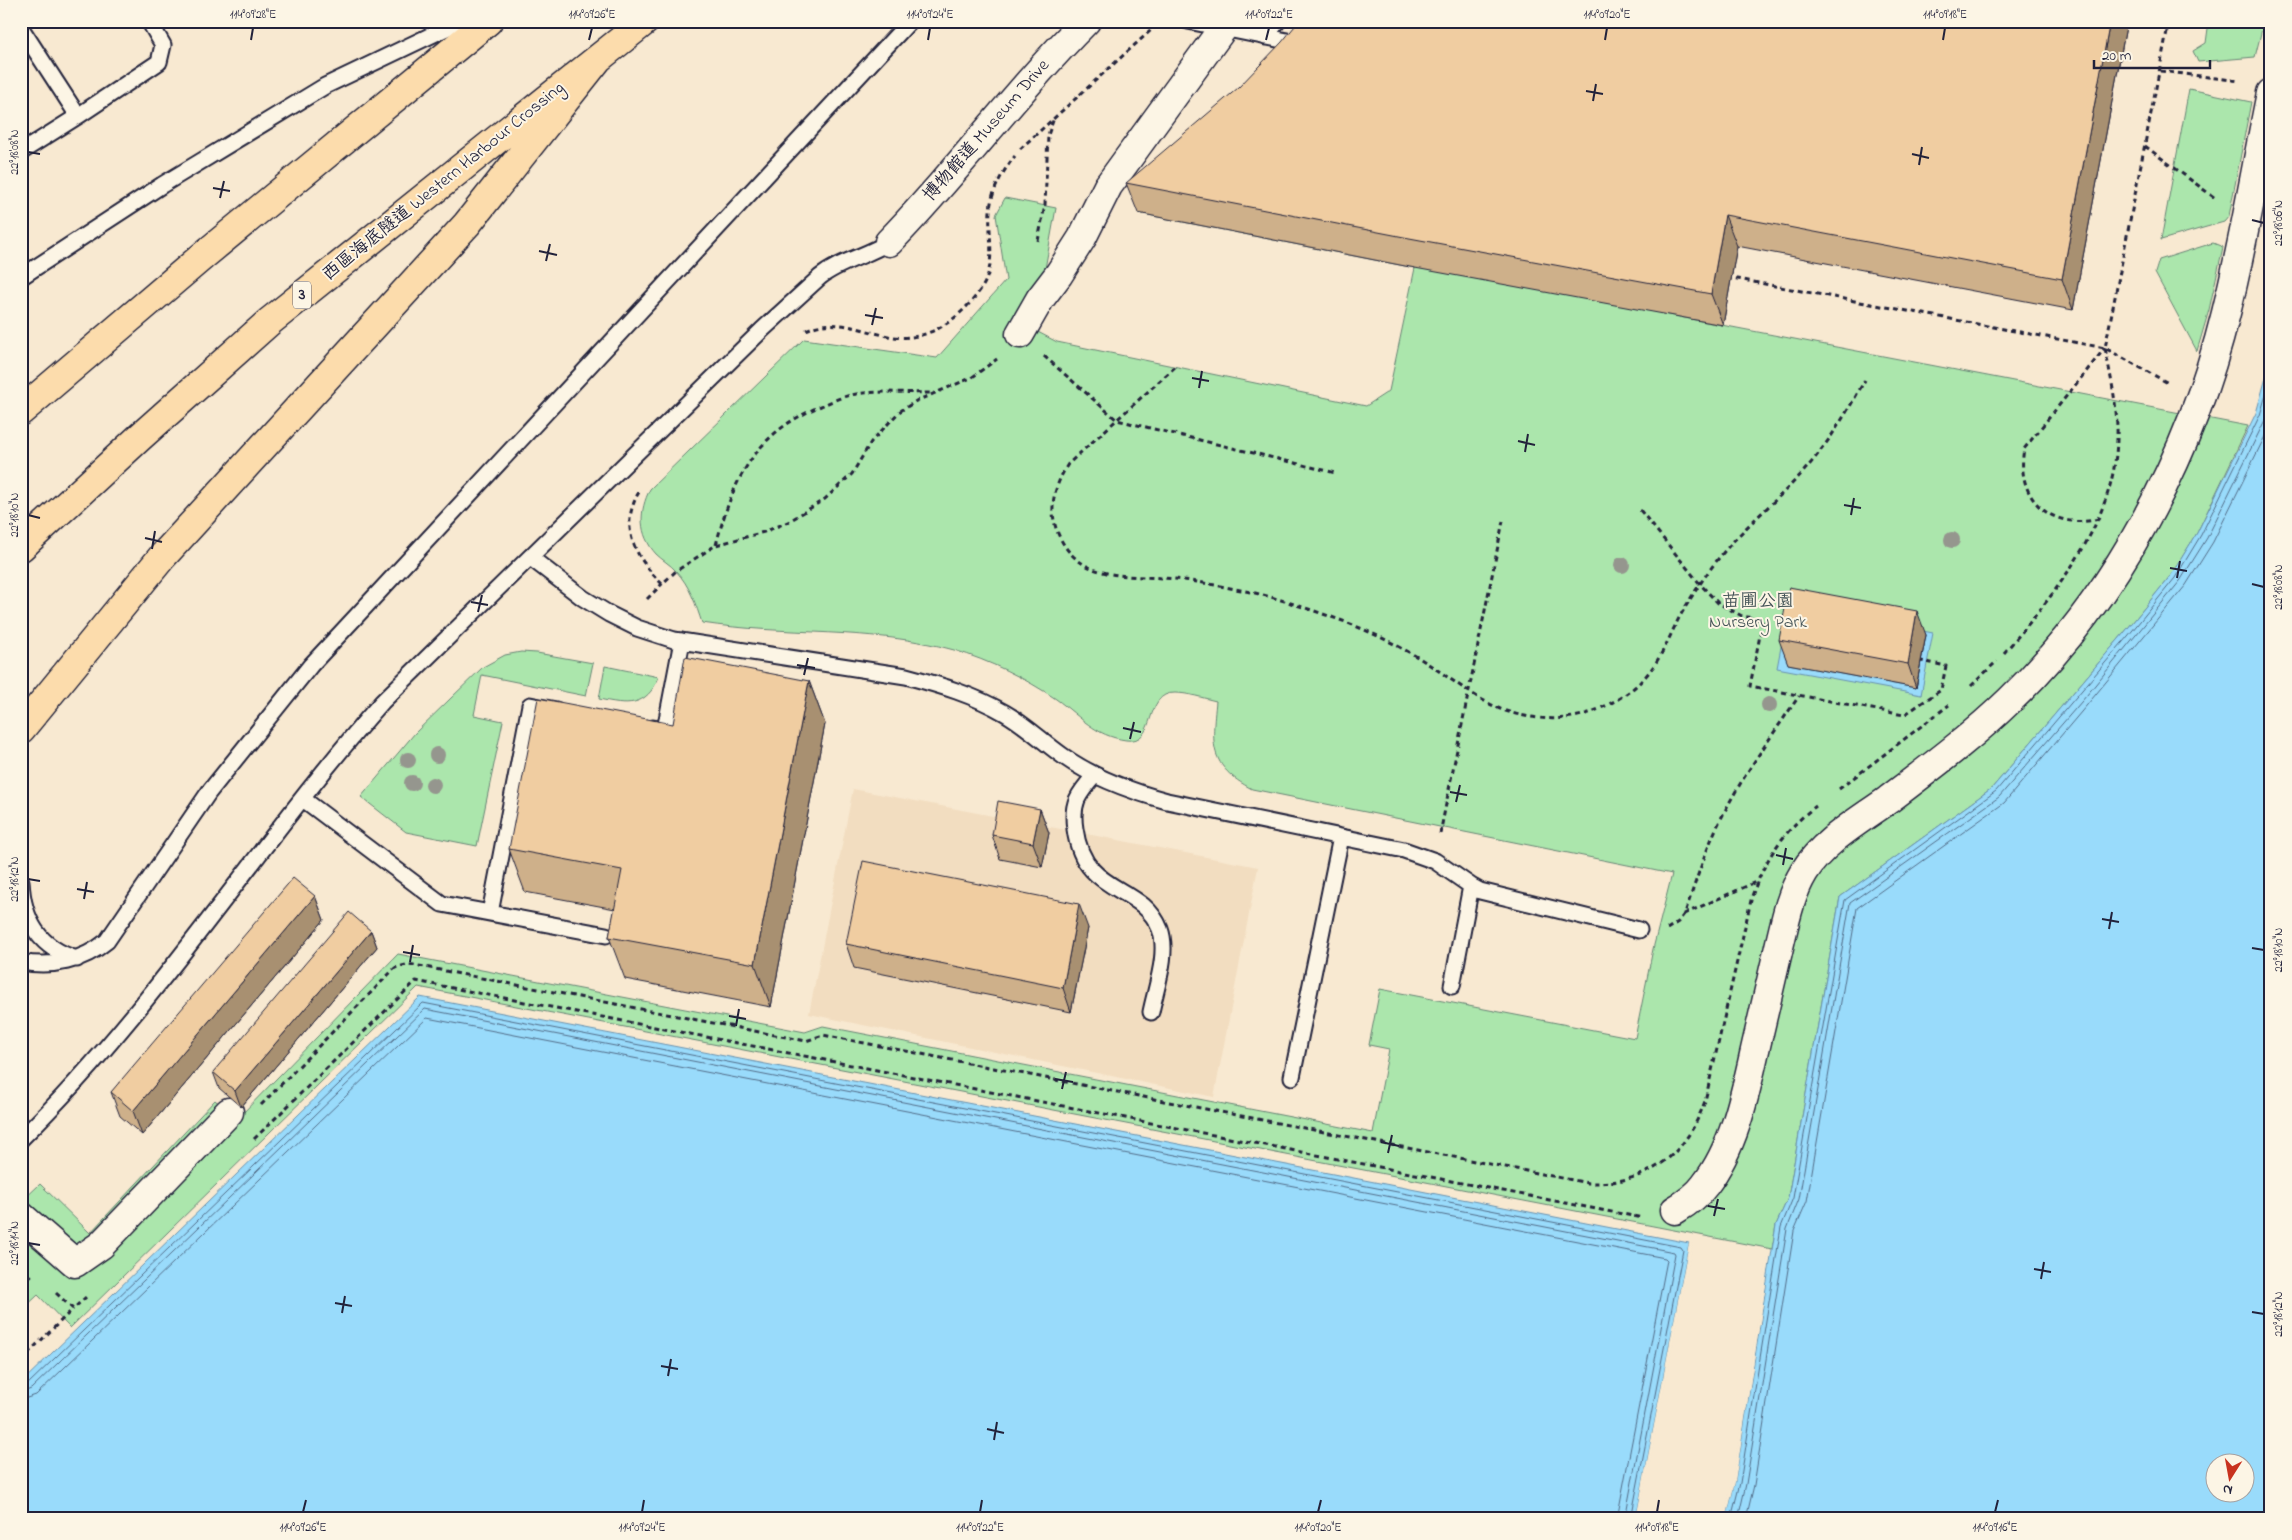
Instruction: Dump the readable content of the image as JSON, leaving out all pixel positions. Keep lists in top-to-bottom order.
{
  "streets": {
    "highway": ["西區海底隧道 Western Harbour Crossing", "3"],
    "street": ["博物館道 Museum Drive"]
  },
  "parks": ["苗圃公園 Nursery Park"],
  "scale_bar": "20 m",
  "north": "bottom",
  "coordinates": [
    "114°09'28\"E",
    "114°09'26\"E",
    "114°09'24\"E",
    "114°09'22\"E",
    "114°09'20\"E",
    "114°09'18\"E",
    "22°18'08\"N",
    "22°18'06\"N",
    "22°18'10\"N",
    "22°18'12\"N",
    "22°18'14\"N",
    "114°09'16\"E"
  ]
}
